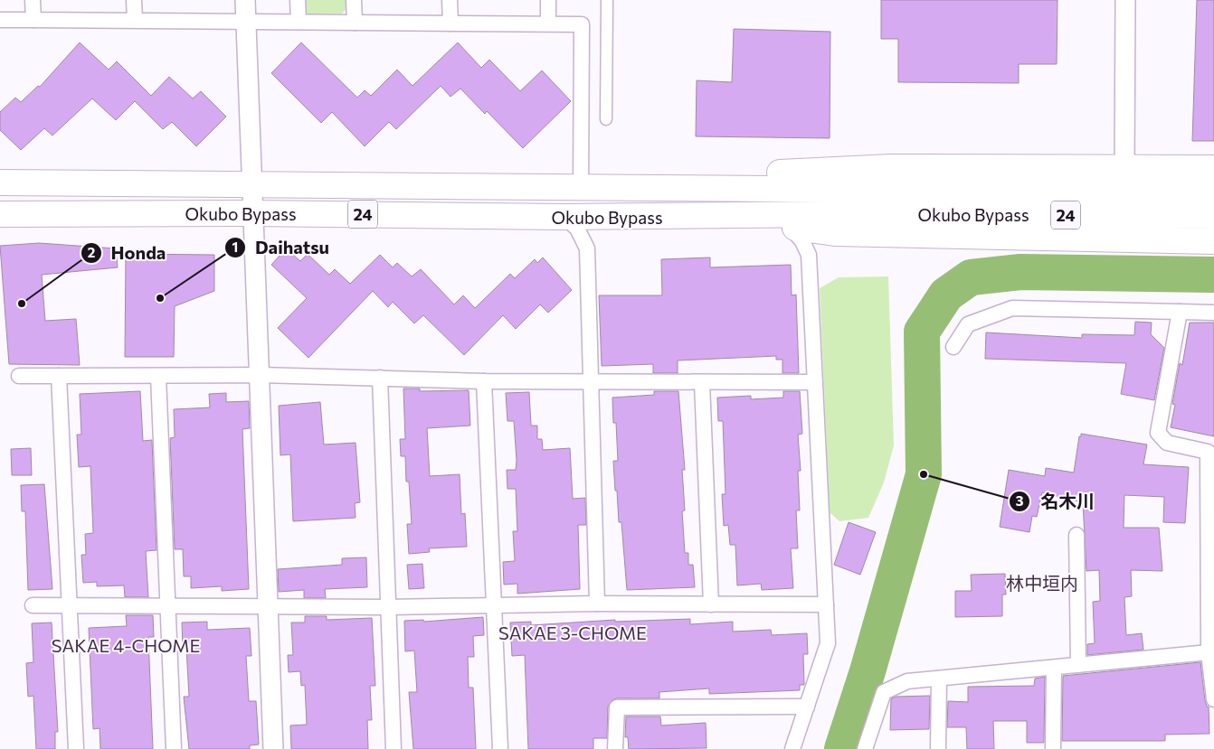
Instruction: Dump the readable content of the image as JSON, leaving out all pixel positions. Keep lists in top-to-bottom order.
{
  "streets": {
    "highway": ["Okubo Bypass", "24"]
  },
  "districts": ["林中垣内", "SAKAE 3-CHOME", "SAKAE 4-CHOME"],
  "places": ["Daihatsu", "Honda", "名木川"]
}
